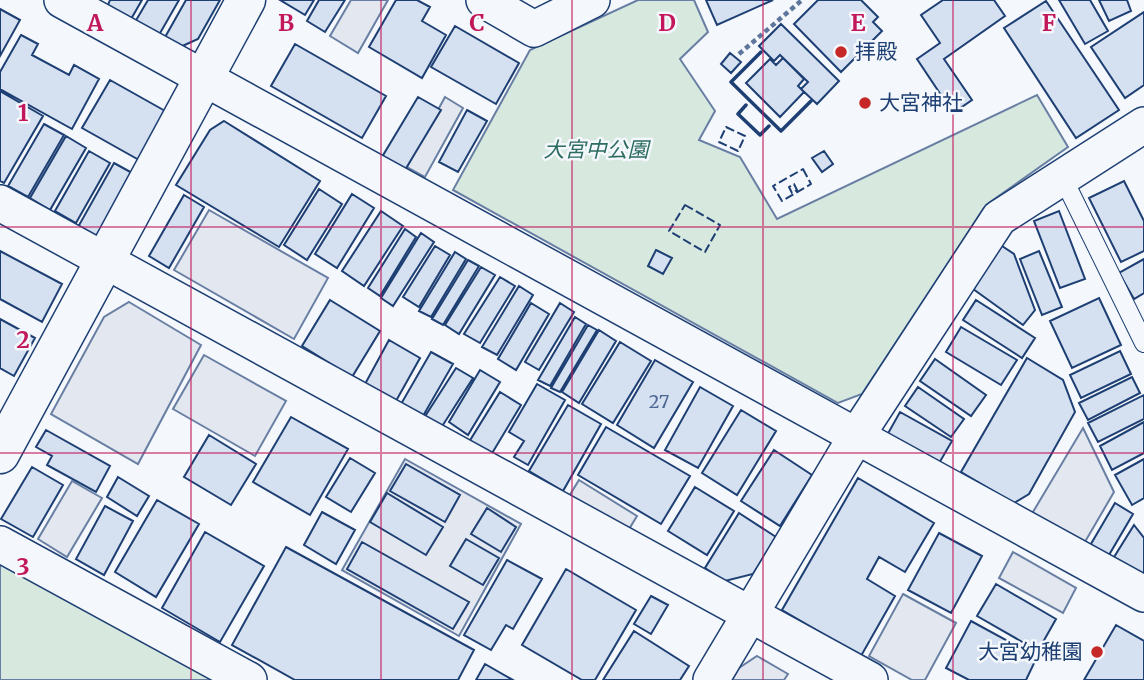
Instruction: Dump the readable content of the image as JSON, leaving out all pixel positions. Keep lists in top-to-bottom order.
{
  "parks": ["大宮中公園"],
  "places": ["拝殿", "大宮神社", "大宮幼稚園"],
  "house_numbers": ["27"],
  "grid": {
    "columns": [
      "A",
      "B",
      "C",
      "D",
      "E",
      "F"
    ],
    "rows": ["1", "2", "3"]
  }
}
